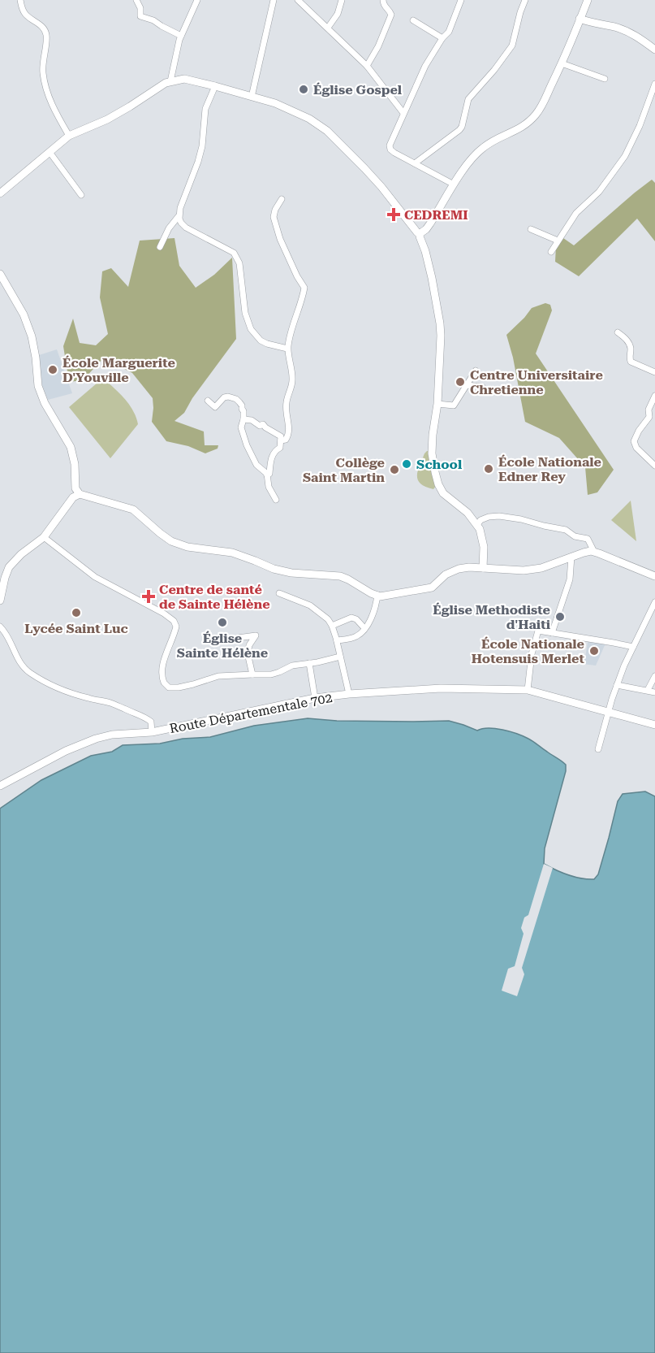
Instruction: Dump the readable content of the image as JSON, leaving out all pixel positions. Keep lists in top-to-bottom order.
{
  "streets": {
    "street": ["Route Départementale 702"]
  },
  "places": {
    "other": [
      "Église Gospel",
      "École Marguerite D'Youville",
      "Centre Universitaire Chretienne",
      "School",
      "École Nationale Edner Rey",
      "Collège Saint Martin",
      "Lycée Saint Luc",
      "Église Methodiste d'Haiti",
      "Église Sainte Hélène",
      "École Nationale Hotensuis Merlet"
    ],
    "health": ["CEDREMI", "Centre de santé de Sainte Hélène"]
  }
}
